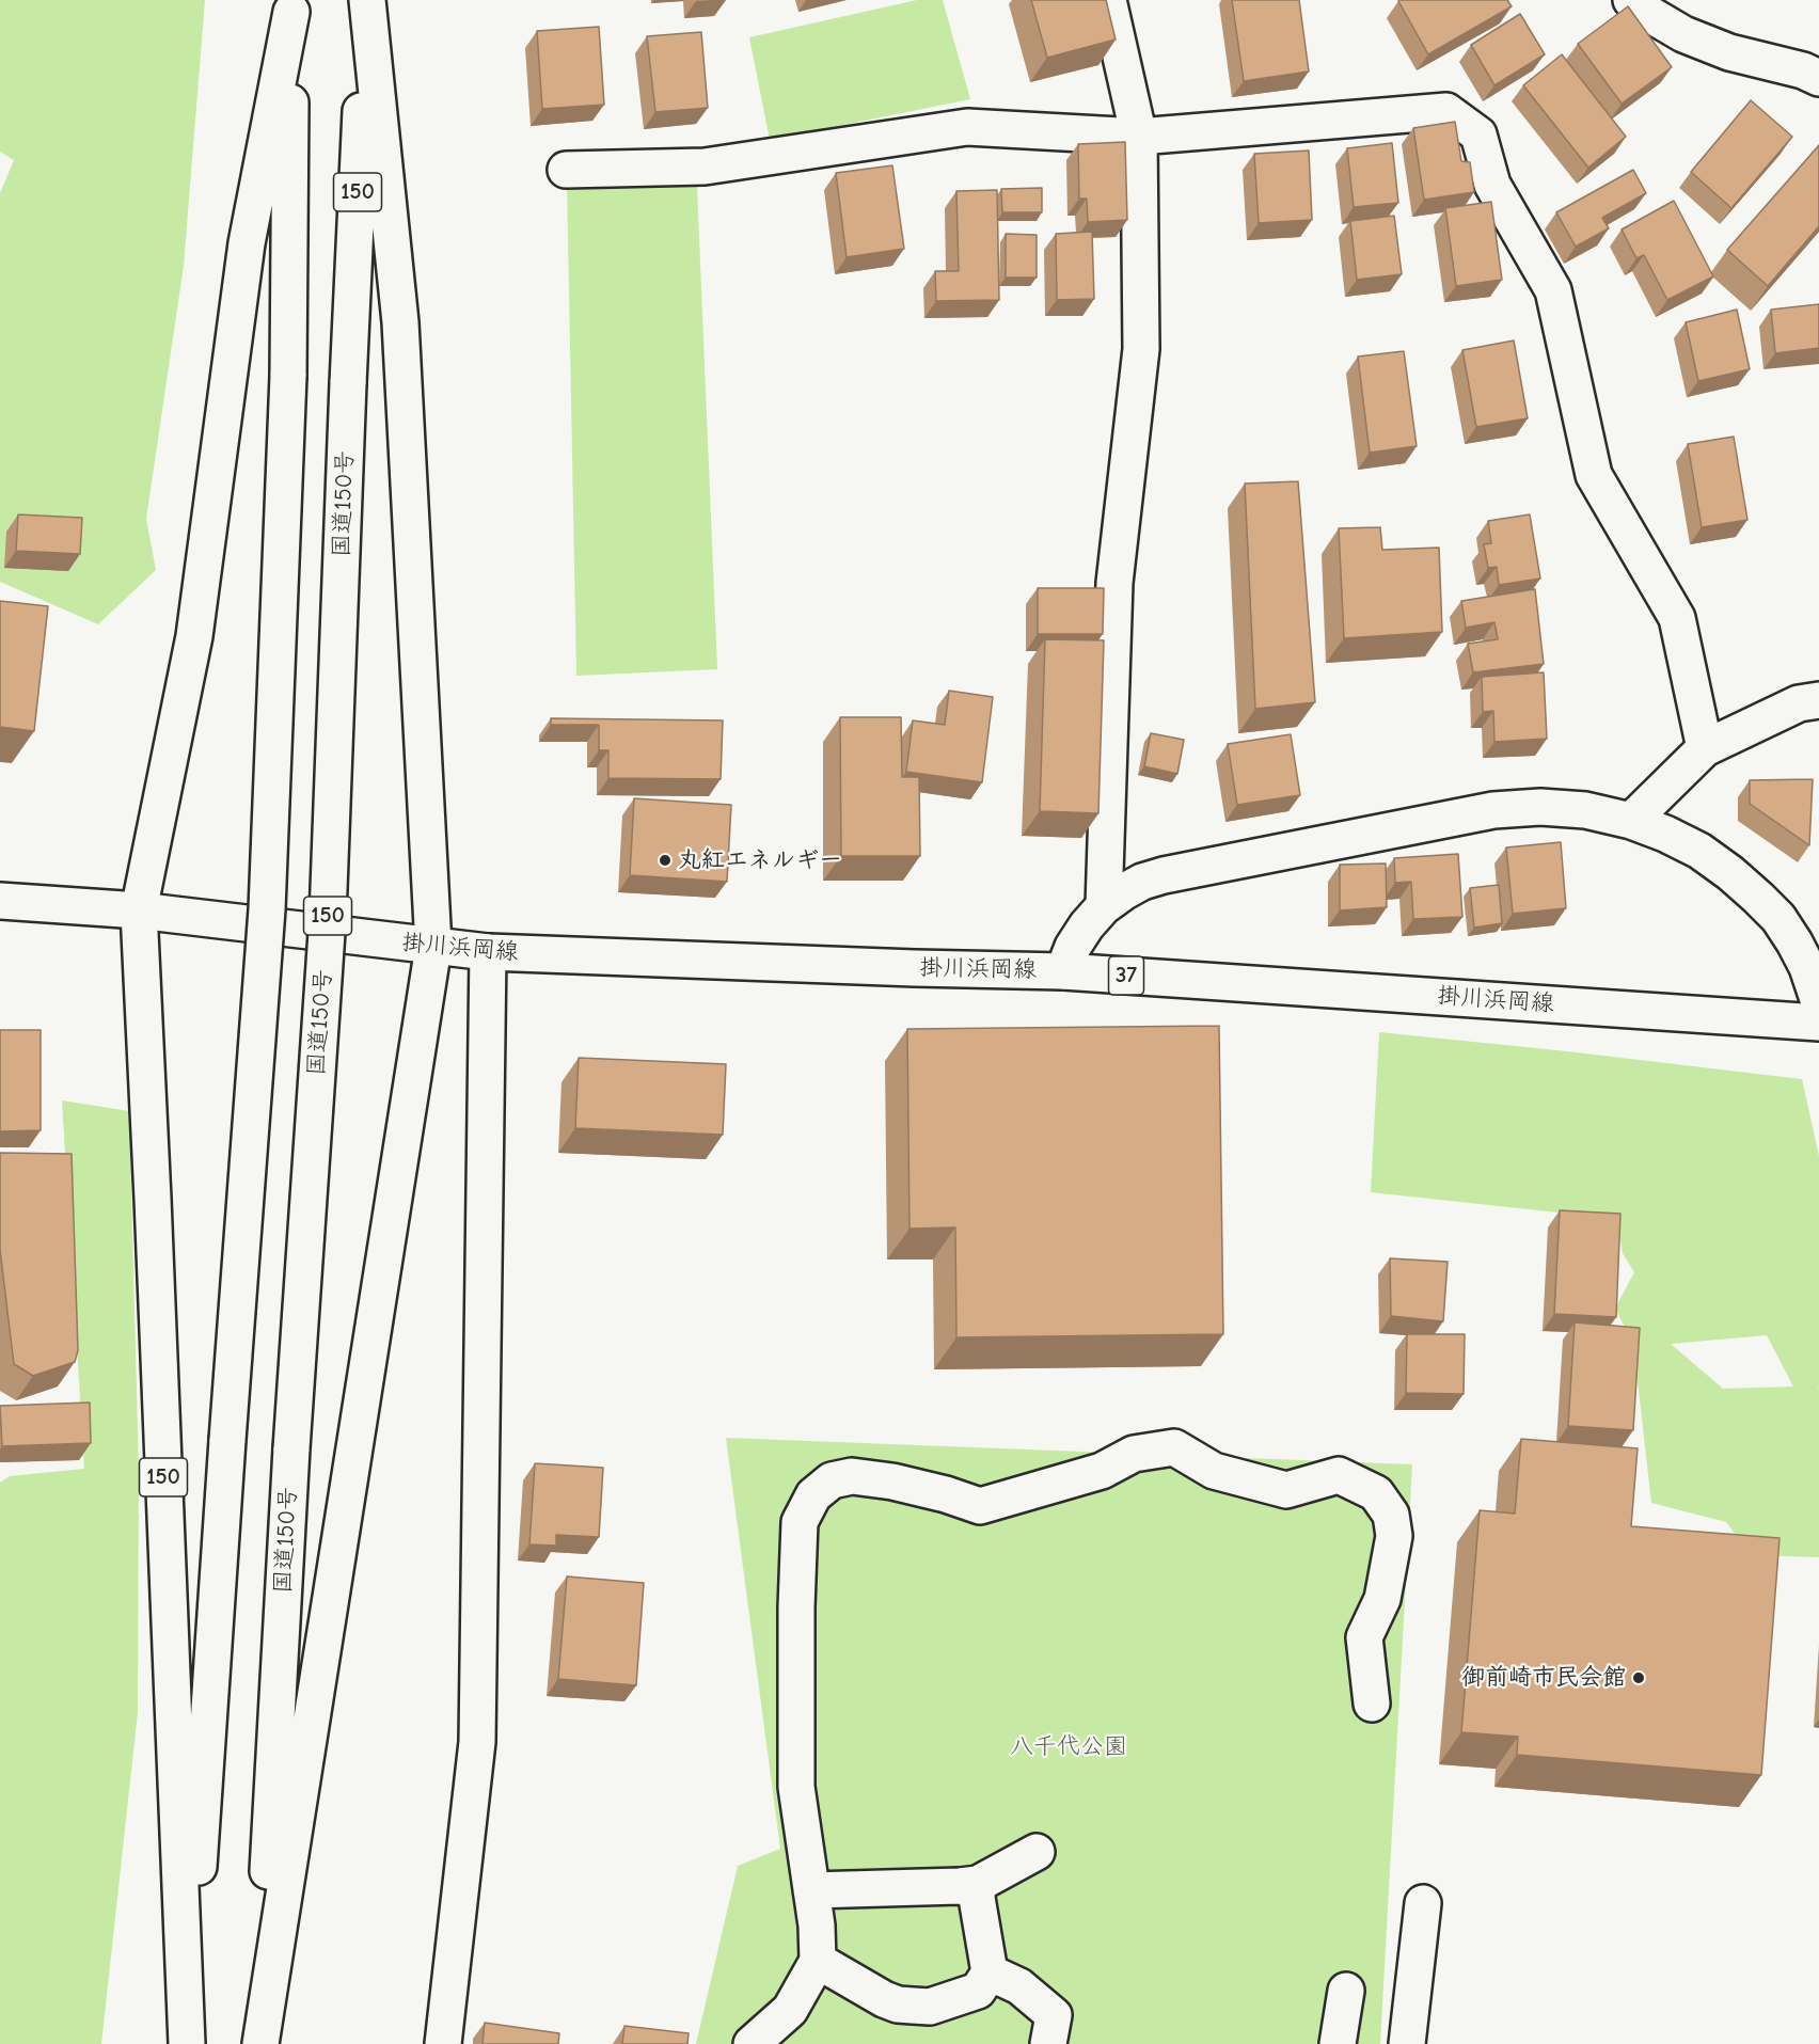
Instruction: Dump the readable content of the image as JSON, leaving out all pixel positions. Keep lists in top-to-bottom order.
{
  "streets": {
    "main road": [
      "150",
      "国道150号",
      "掛川浜岡線",
      "37"
    ]
  },
  "crossings": [
    ["150", "国道150号"],
    ["150", "掛川浜岡線"],
    ["国道150号", "掛川浜岡線"]
  ],
  "parks": ["八千代公園"],
  "places": ["丸紅エネルギー", "御前崎市民会館"]
}
